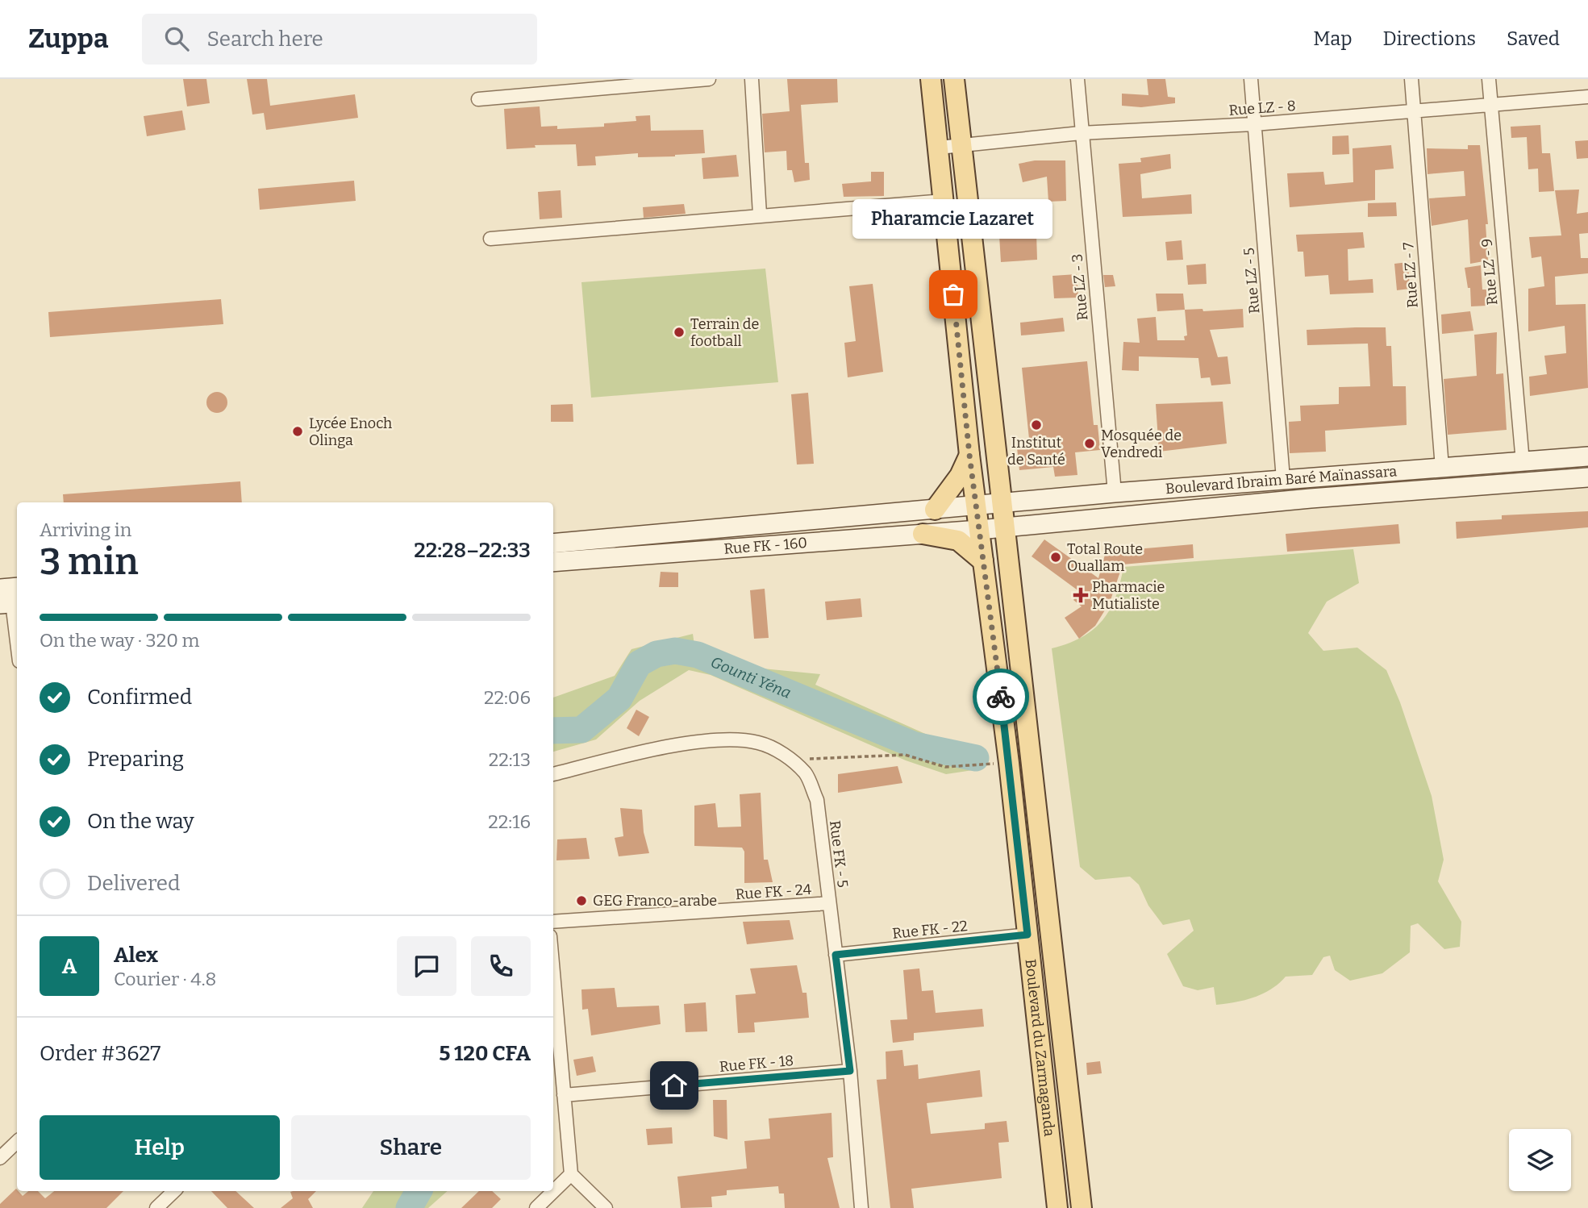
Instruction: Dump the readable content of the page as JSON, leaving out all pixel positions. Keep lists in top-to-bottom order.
{
  "streets": {
    "main road": ["Boulevard Ibraim Baré Maïnassara", "Rue FK - 160", "Boulevard du Zarmaganda"],
    "street": [
      "Rue LZ - 8",
      "Rue LZ - 9",
      "Rue LZ - 7",
      "Rue LZ - 5",
      "Rue LZ - 3",
      "Rue FK - 5",
      "Rue FK - 24",
      "Rue FK - 22",
      "Rue FK - 18"
    ]
  },
  "crossings": [
    ["Rue LZ - 8", "Rue LZ - 9"],
    ["Rue LZ - 8", "Rue LZ - 7"],
    ["Rue LZ - 8", "Rue LZ - 5"],
    ["Rue LZ - 8", "Rue LZ - 3"],
    ["Rue LZ - 8", "Boulevard du Zarmaganda"],
    ["Rue LZ - 9", "Boulevard Ibraim Baré Maïnassara"],
    ["Rue LZ - 7", "Boulevard Ibraim Baré Maïnassara"],
    ["Rue LZ - 5", "Boulevard Ibraim Baré Maïnassara"],
    ["Rue LZ - 3", "Boulevard Ibraim Baré Maïnassara"],
    ["Boulevard Ibraim Baré Maïnassara", "Rue FK - 160"],
    ["Boulevard Ibraim Baré Maïnassara", "Boulevard du Zarmaganda"],
    ["Rue FK - 160", "Boulevard du Zarmaganda"],
    ["Rue FK - 5", "Rue FK - 24"],
    ["Rue FK - 5", "Rue FK - 22"],
    ["Rue FK - 5", "Rue FK - 18"],
    ["Rue FK - 22", "Boulevard du Zarmaganda"]
  ],
  "water": ["Gounti Yéna"],
  "places": {
    "other": [
      "Pharamcie Lazaret",
      "Terrain de football",
      "Institut de Santé",
      "Lycée Enoch Olinga",
      "Mosquée de Vendredi",
      "Total Route Ouallam",
      "GEG Franco-arabe"
    ],
    "health": ["Pharmacie Mutialiste"]
  },
  "page": {
    "header": "Zuppa",
    "search": "Search here",
    "nav": ["Map", "Directions", "Saved"],
    "bubble": "Pharamcie Lazaret",
    "heading": ["3 min", "Arriving in", "22:28–22:33"],
    "panel": [
      "Alex",
      "Courier · 4.8",
      "Order #3627",
      "5 120 CFA"
    ],
    "bar": "On the way · 320 m",
    "list": [
      ["Confirmed", "22:06"],
      ["Preparing", "22:13"],
      ["On the way", "22:16"],
      "Delivered"
    ],
    "round": "A",
    "buttons": ["Help", "Share"]
  }
}
